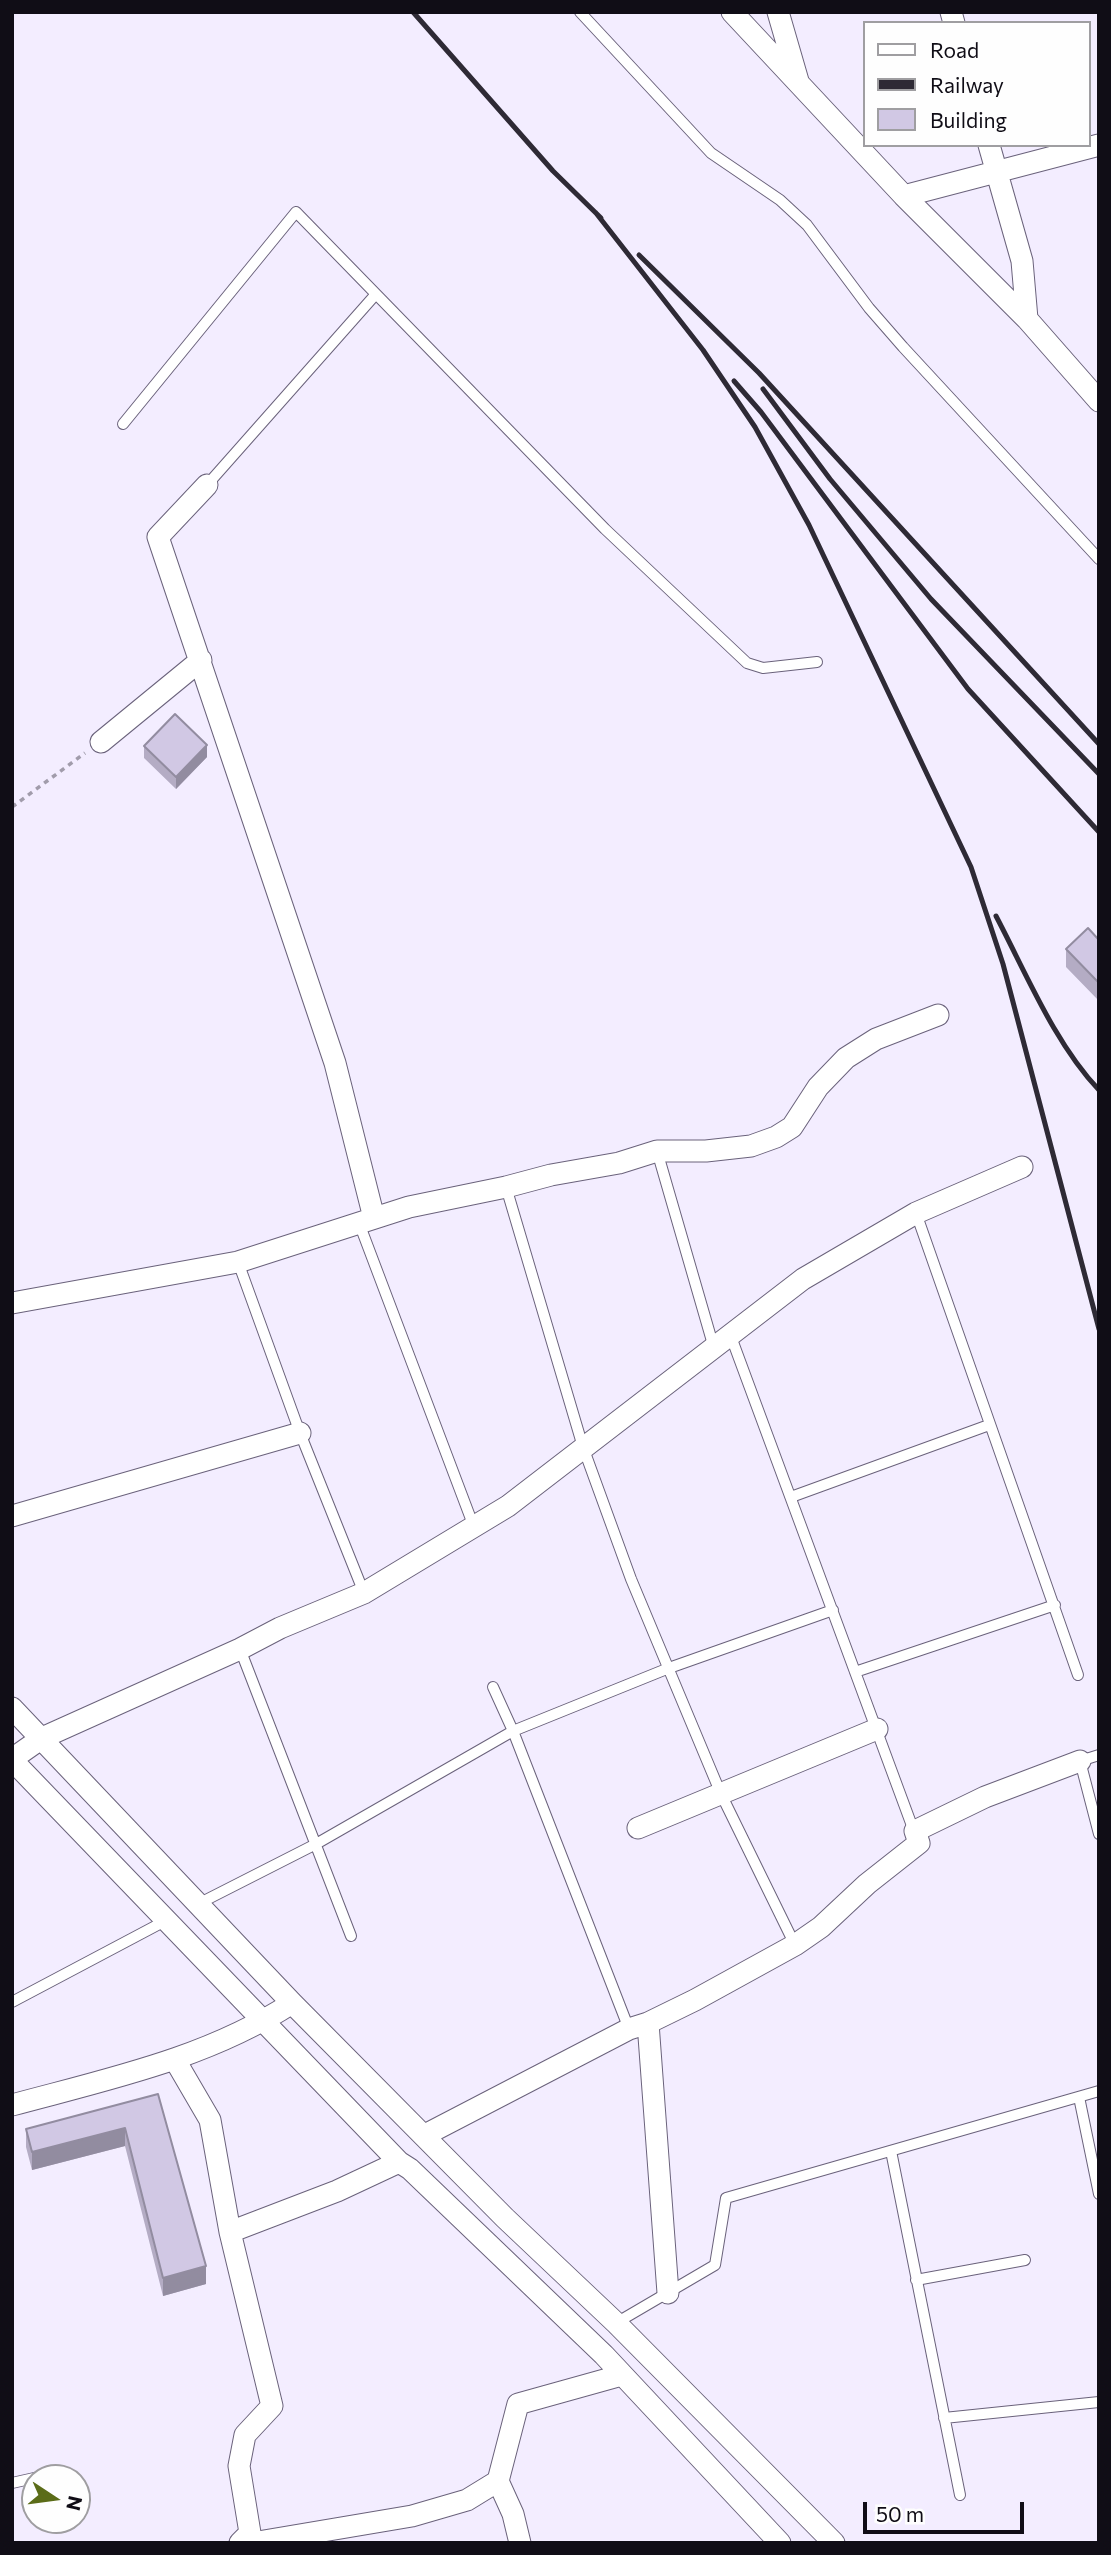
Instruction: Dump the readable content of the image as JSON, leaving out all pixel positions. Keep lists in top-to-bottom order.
{
  "legend": ["Road", "Railway", "Building"],
  "scale_bar": "50 m",
  "north": "right"
}
